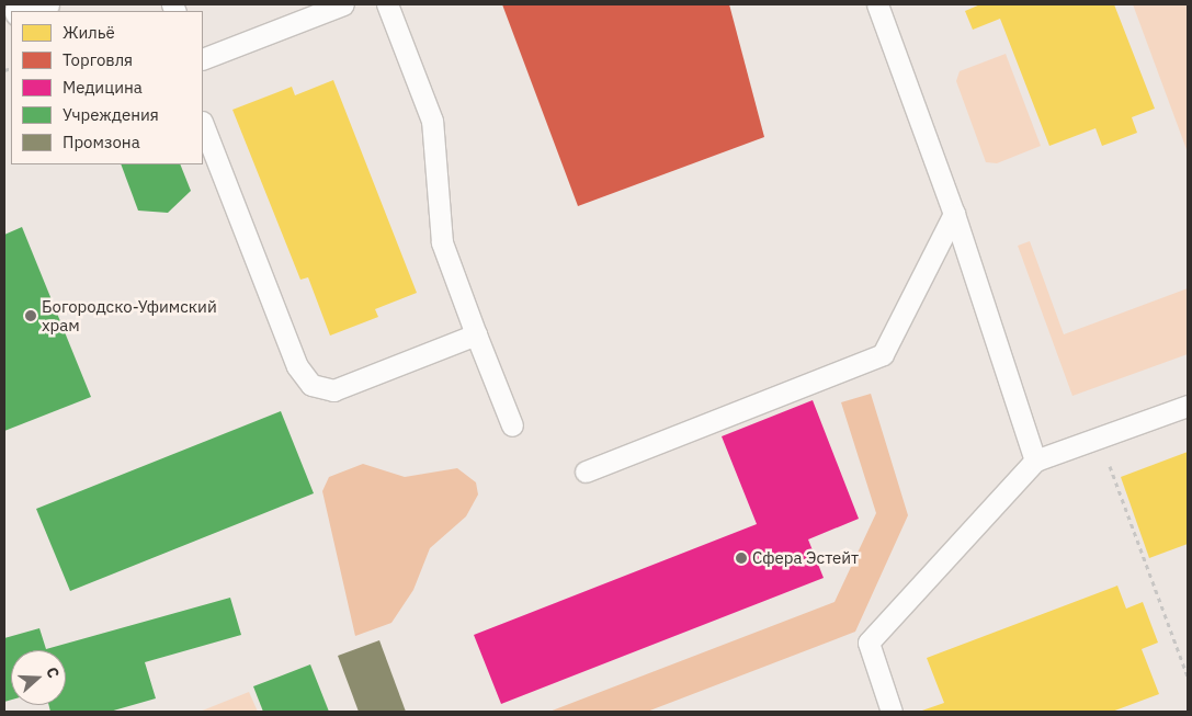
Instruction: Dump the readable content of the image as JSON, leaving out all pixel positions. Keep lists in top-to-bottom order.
{
  "places": ["Богородско-Уфимский храм", "Сфера Эстейт"],
  "legend": [
    "Жильё",
    "Торговля",
    "Медицина",
    "Учреждения",
    "Промзона"
  ],
  "north": "right"
}
